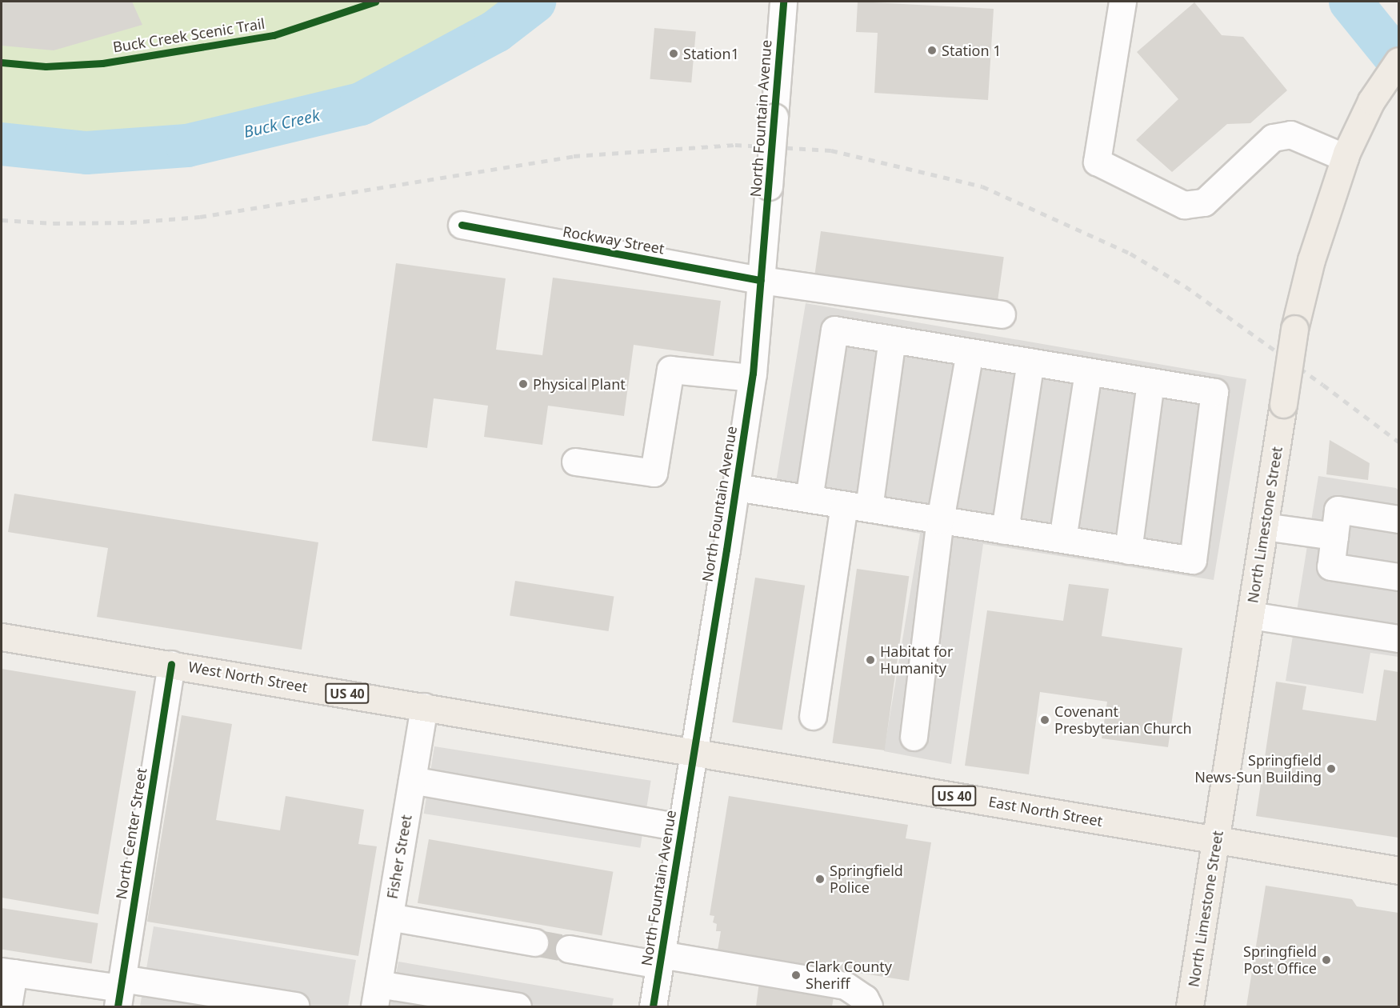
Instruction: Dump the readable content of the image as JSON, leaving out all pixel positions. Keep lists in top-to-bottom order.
{
  "streets": {
    "main road": [
      "North Limestone Street",
      "West North Street",
      "US 40",
      "East North Street"
    ],
    "street": [
      "North Fountain Avenue",
      "Rockway Street",
      "North Center Street",
      "Fisher Street"
    ],
    "cycle path": ["Buck Creek Scenic Trail"]
  },
  "crossings": [
    ["North Fountain Avenue", "Rockway Street"],
    ["North Fountain Avenue", "West North Street"],
    ["North Fountain Avenue", "East North Street"],
    ["North Limestone Street", "East North Street"],
    ["West North Street", "East North Street"],
    ["West North Street", "North Center Street"],
    ["West North Street", "Fisher Street"]
  ],
  "water": ["Buck Creek"],
  "places": [
    "Station 1",
    "Station1",
    "Physical Plant",
    "Habitat for Humanity",
    "Covenant Presbyterian Church",
    "Springfield News-Sun Building",
    "Springfield Police",
    "Springfield Post Office",
    "Clark County Sheriff"
  ]
}
